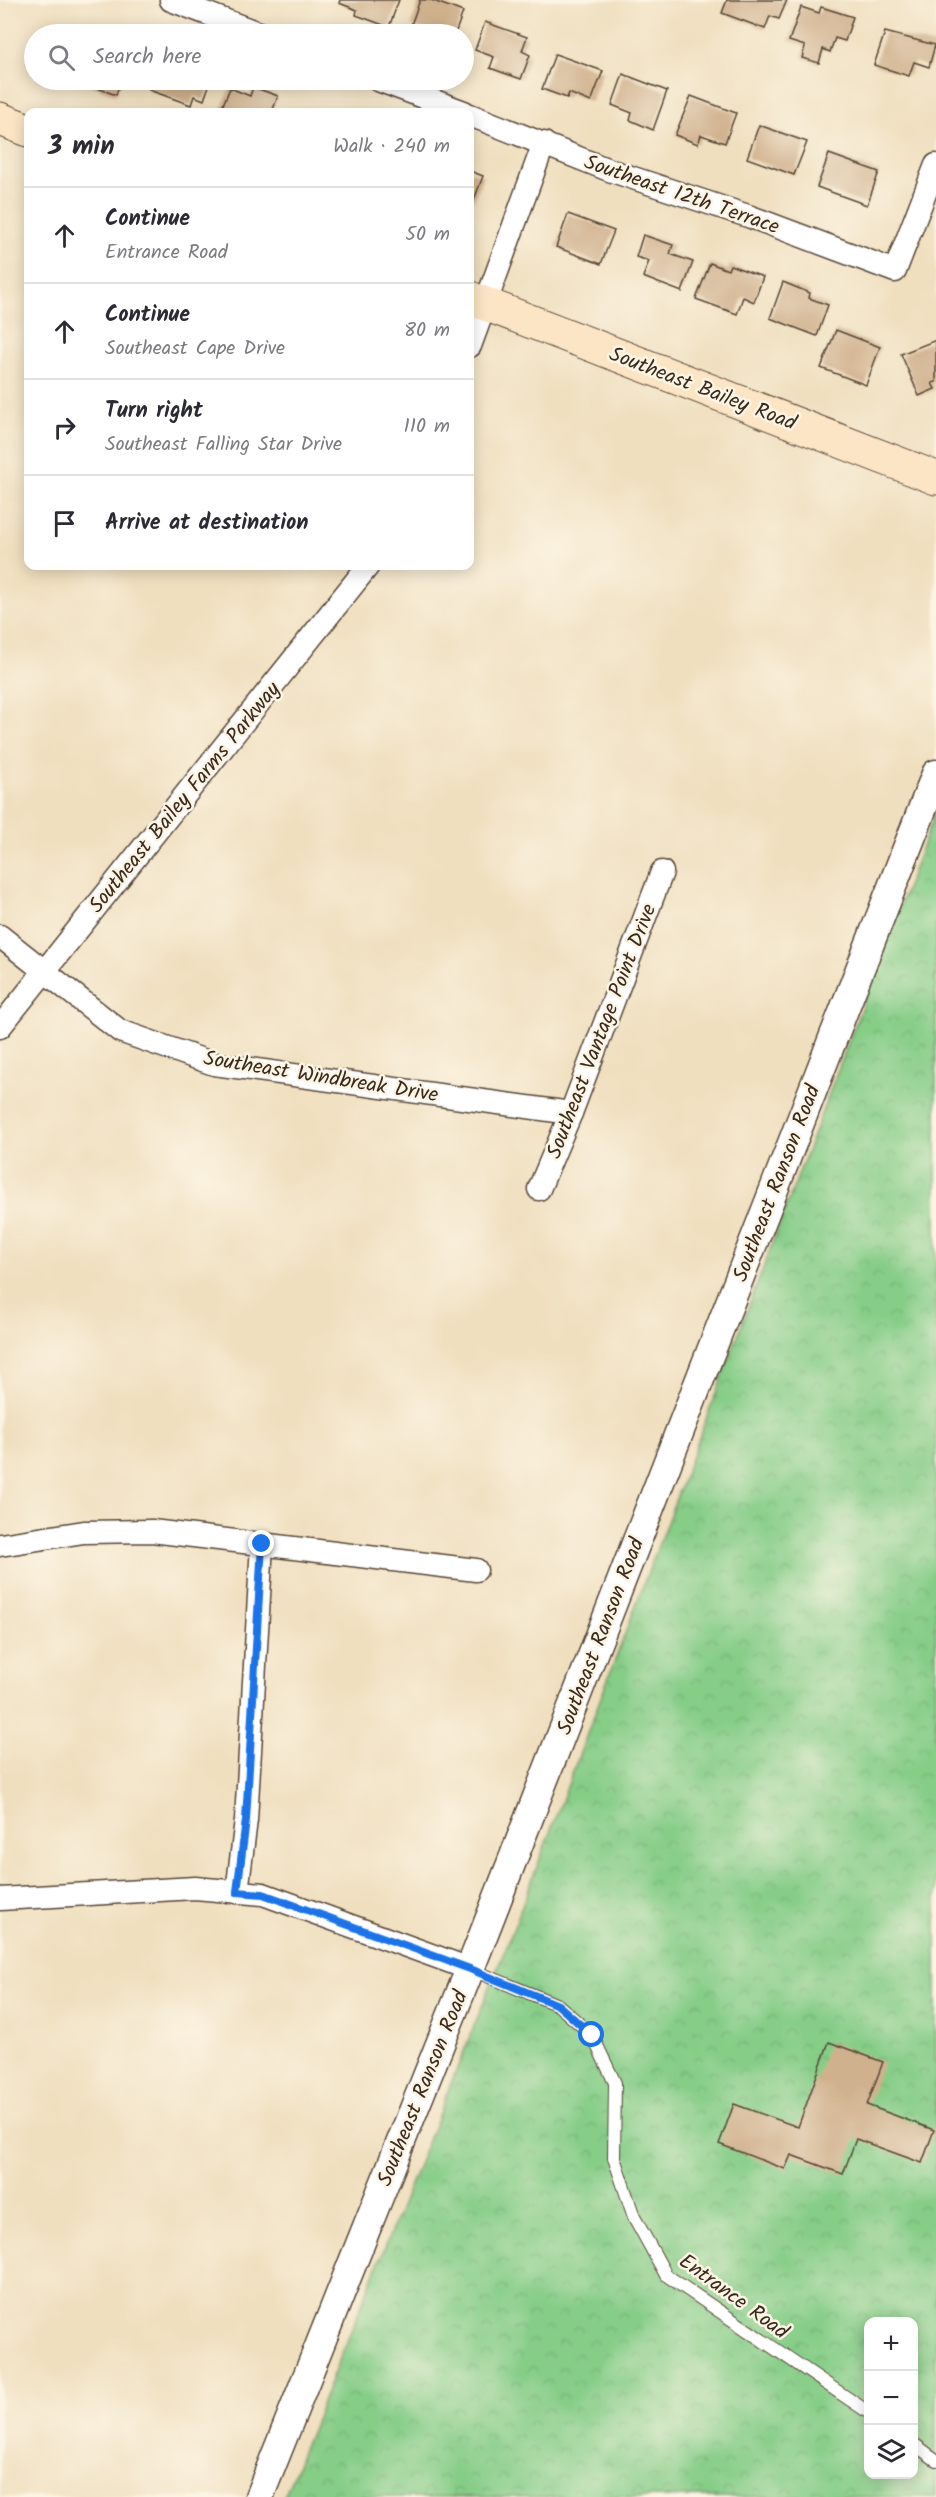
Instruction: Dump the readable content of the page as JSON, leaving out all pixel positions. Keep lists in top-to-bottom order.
{
  "streets": {
    "main road": ["Southeast Bailey Road"],
    "street": [
      "Southeast 12th Terrace",
      "Southeast Bailey Farms Parkway",
      "Southeast Vantage Point Drive",
      "Southeast Windbreak Drive",
      "Southeast Ranson Road"
    ],
    "lane": ["Entrance Road"]
  },
  "crossings": [
    ["Southeast Bailey Farms Parkway", "Southeast Windbreak Drive"],
    ["Southeast Vantage Point Drive", "Southeast Windbreak Drive"],
    ["Southeast Ranson Road", "Entrance Road"]
  ],
  "page": {
    "search": "Search here",
    "heading": ["3 min", "Walk · 240 m"],
    "list": [
      ["Continue", "Entrance Road", "50 m"],
      ["Continue", "Southeast Cape Drive", "80 m"],
      ["Turn right", "Southeast Falling Star Drive", "110 m"],
      "Arrive at destination"
    ],
    "map_buttons": ["+", "−"]
  }
}
